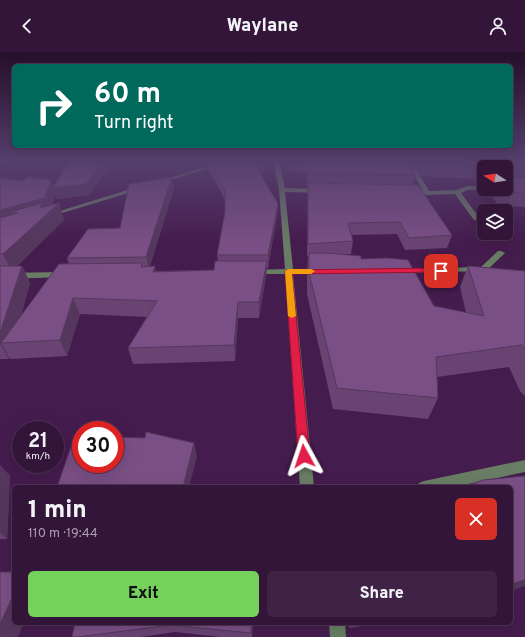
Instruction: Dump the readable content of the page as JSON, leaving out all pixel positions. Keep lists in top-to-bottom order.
{
  "north": "left",
  "page": {
    "header": "Waylane",
    "turn": ["60 m", "Turn right"],
    "speed": "21 km/h",
    "limit": "30",
    "heading": ["1 min", "110 m · 19:44"],
    "buttons": ["Exit", "Share"]
  }
}
